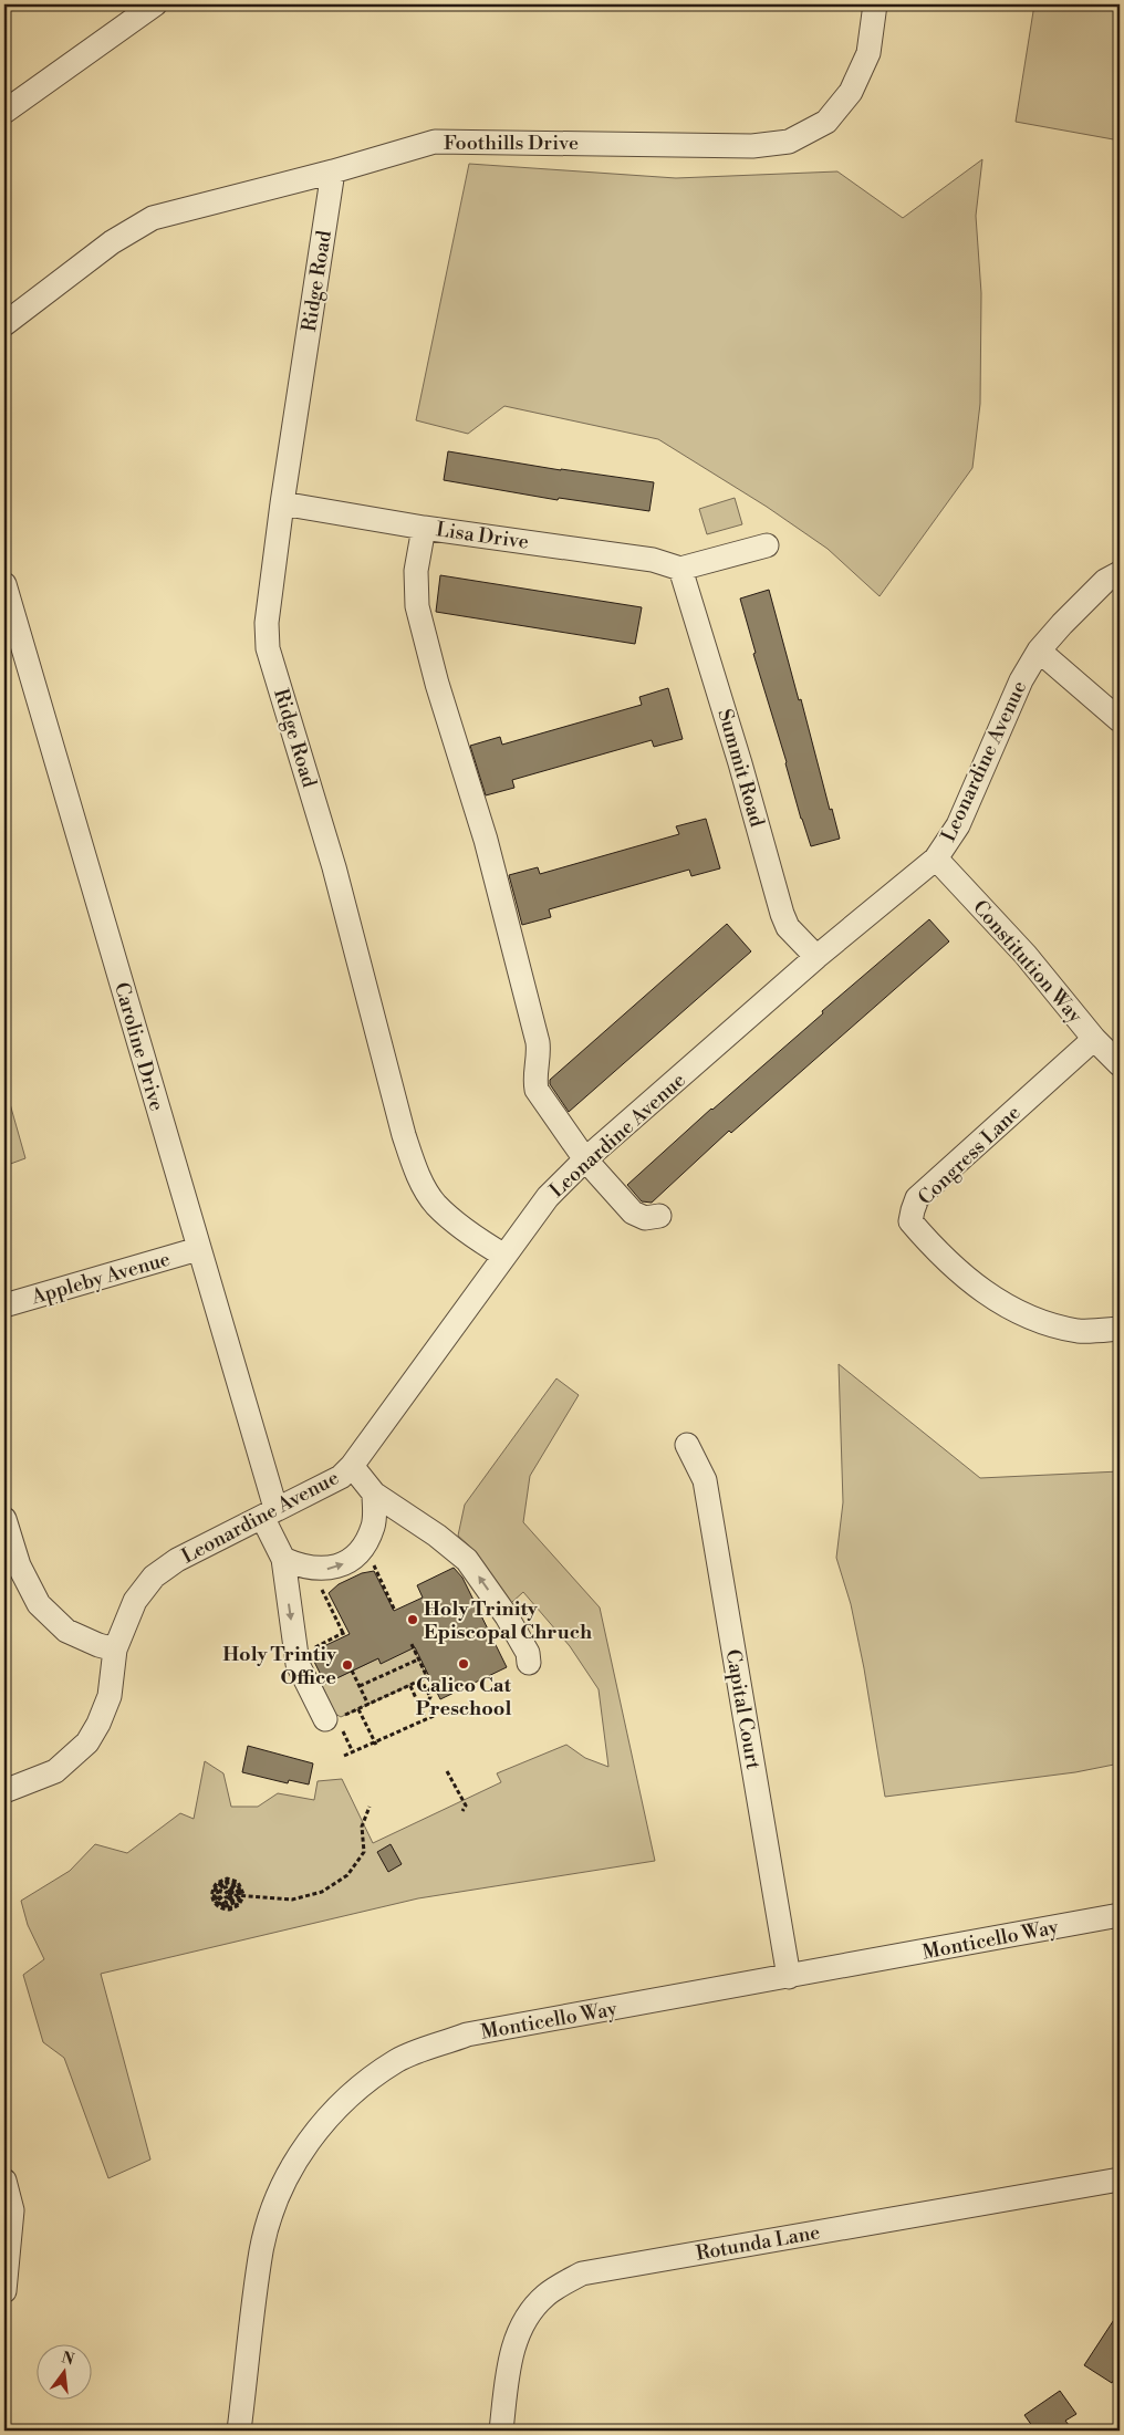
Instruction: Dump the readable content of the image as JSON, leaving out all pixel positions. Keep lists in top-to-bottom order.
{
  "streets": {
    "street": [
      "Foothills Drive",
      "Ridge Road",
      "Lisa Drive",
      "Leonardine Avenue",
      "Summit Road",
      "Constitution Way",
      "Caroline Drive",
      "Congress Lane",
      "Appleby Avenue",
      "Capital Court",
      "Monticello Way",
      "Rotunda Lane"
    ]
  },
  "crossings": [
    ["Foothills Drive", "Ridge Road"],
    ["Ridge Road", "Lisa Drive"],
    ["Ridge Road", "Leonardine Avenue"],
    ["Lisa Drive", "Summit Road"],
    ["Leonardine Avenue", "Summit Road"],
    ["Leonardine Avenue", "Constitution Way"],
    ["Leonardine Avenue", "Caroline Drive"],
    ["Constitution Way", "Congress Lane"],
    ["Caroline Drive", "Appleby Avenue"],
    ["Capital Court", "Monticello Way"]
  ],
  "places": ["Holy Trinity Episcopal Chruch", "Calico Cat Preschool", "Holy Trintiy Office"],
  "north": "top"
}
